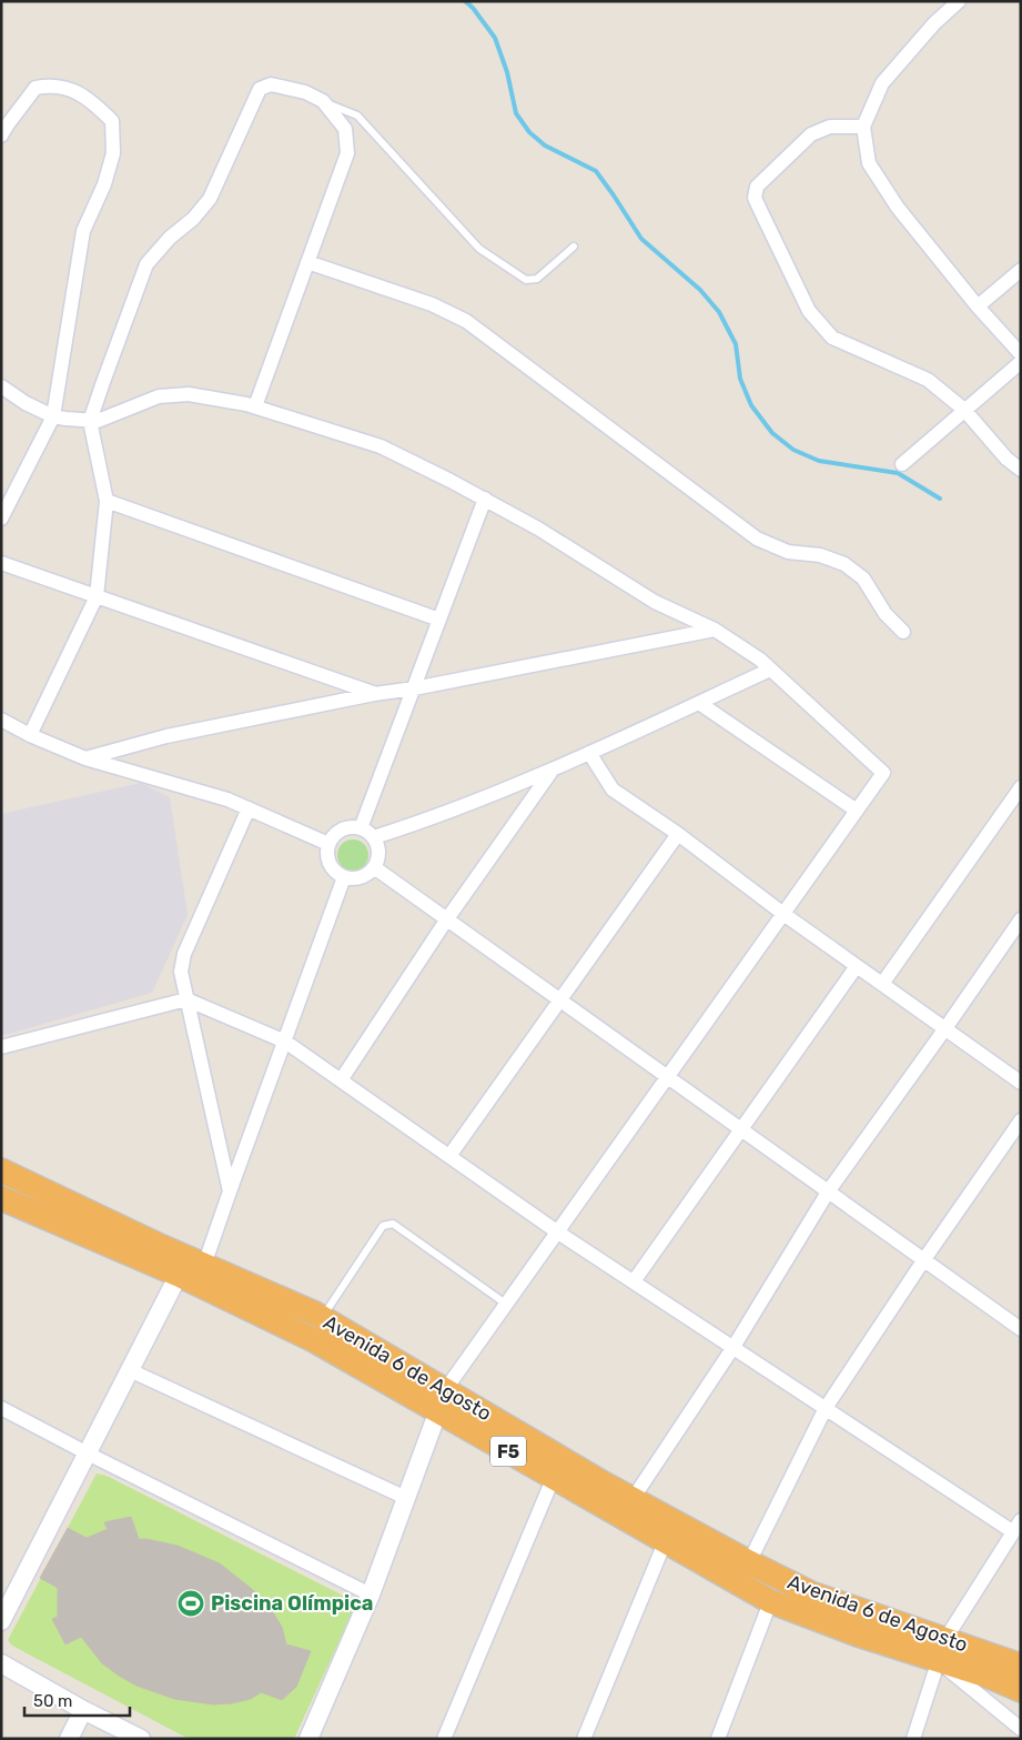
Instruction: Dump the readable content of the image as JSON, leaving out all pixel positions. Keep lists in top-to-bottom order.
{
  "streets": {
    "highway": ["Avenida 6 de Agosto", "F5"]
  },
  "places": {
    "sports": ["Piscina Olímpica"]
  },
  "scale_bar": "50 m"
}
